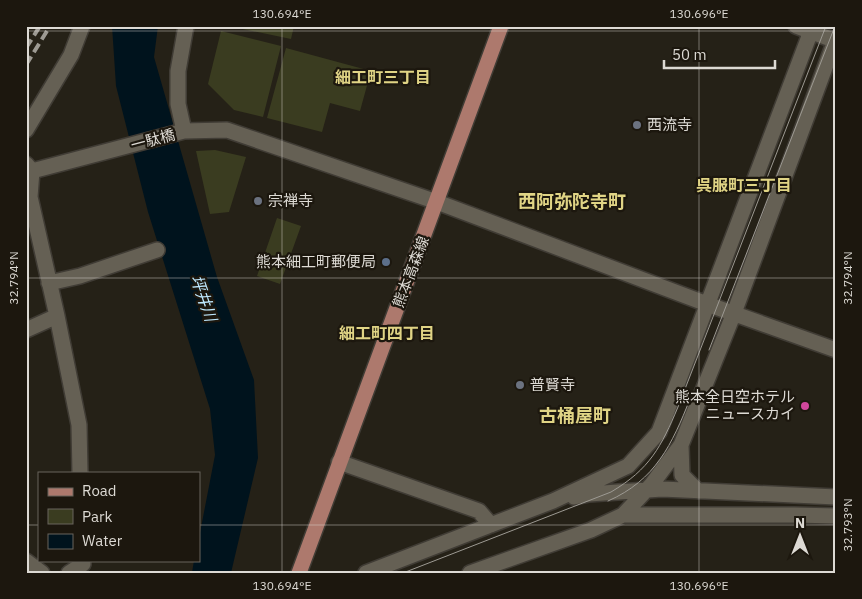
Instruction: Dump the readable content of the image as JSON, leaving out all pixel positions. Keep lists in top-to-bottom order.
{
  "streets": {
    "main road": ["熊本高森線"],
    "street": ["一駄橋"]
  },
  "crossings": [
    ["一駄橋", "熊本高森線"]
  ],
  "districts": [
    "細工町三丁目",
    "呉服町三丁目",
    "西阿弥陀寺町",
    "細工町四丁目",
    "古桶屋町"
  ],
  "water": ["坪井川"],
  "places": [
    "西流寺",
    "宗禅寺",
    "熊本細工町郵便局",
    "普賢寺",
    "熊本全日空ホテル ニュースカイ"
  ],
  "legend": ["Road", "Park", "Water"],
  "scale_bar": "50 m",
  "north": "top",
  "coordinates": [
    "130.694°E",
    "130.696°E",
    "32.794°N",
    "32.793°N"
  ]
}
